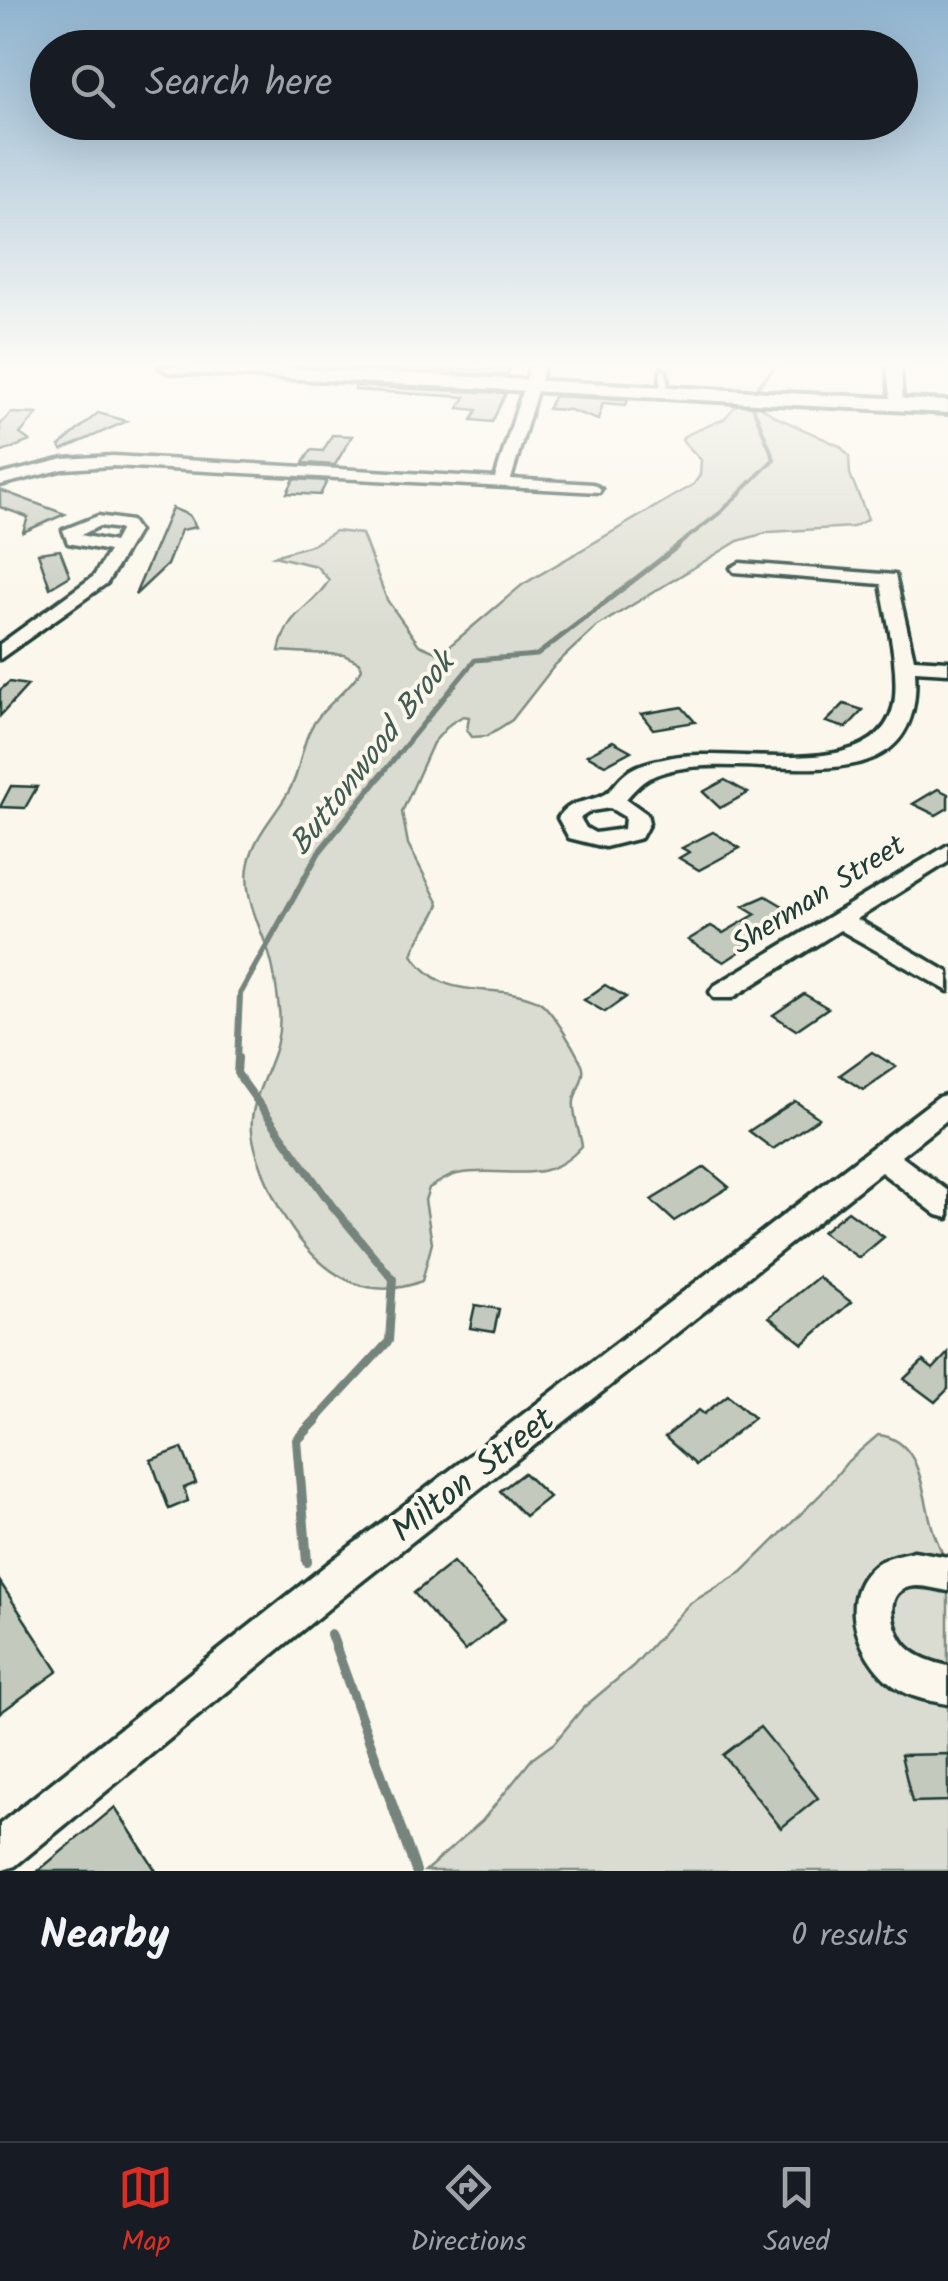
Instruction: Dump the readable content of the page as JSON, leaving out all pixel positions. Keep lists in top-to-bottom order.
{
  "streets": {
    "street": ["Sherman Street", "Milton Street"]
  },
  "water": ["Buttonwood Brook"],
  "page": {
    "search": "Search here",
    "heading": ["Nearby", "0 results"],
    "nav": ["Map", "Directions", "Saved"]
  }
}
